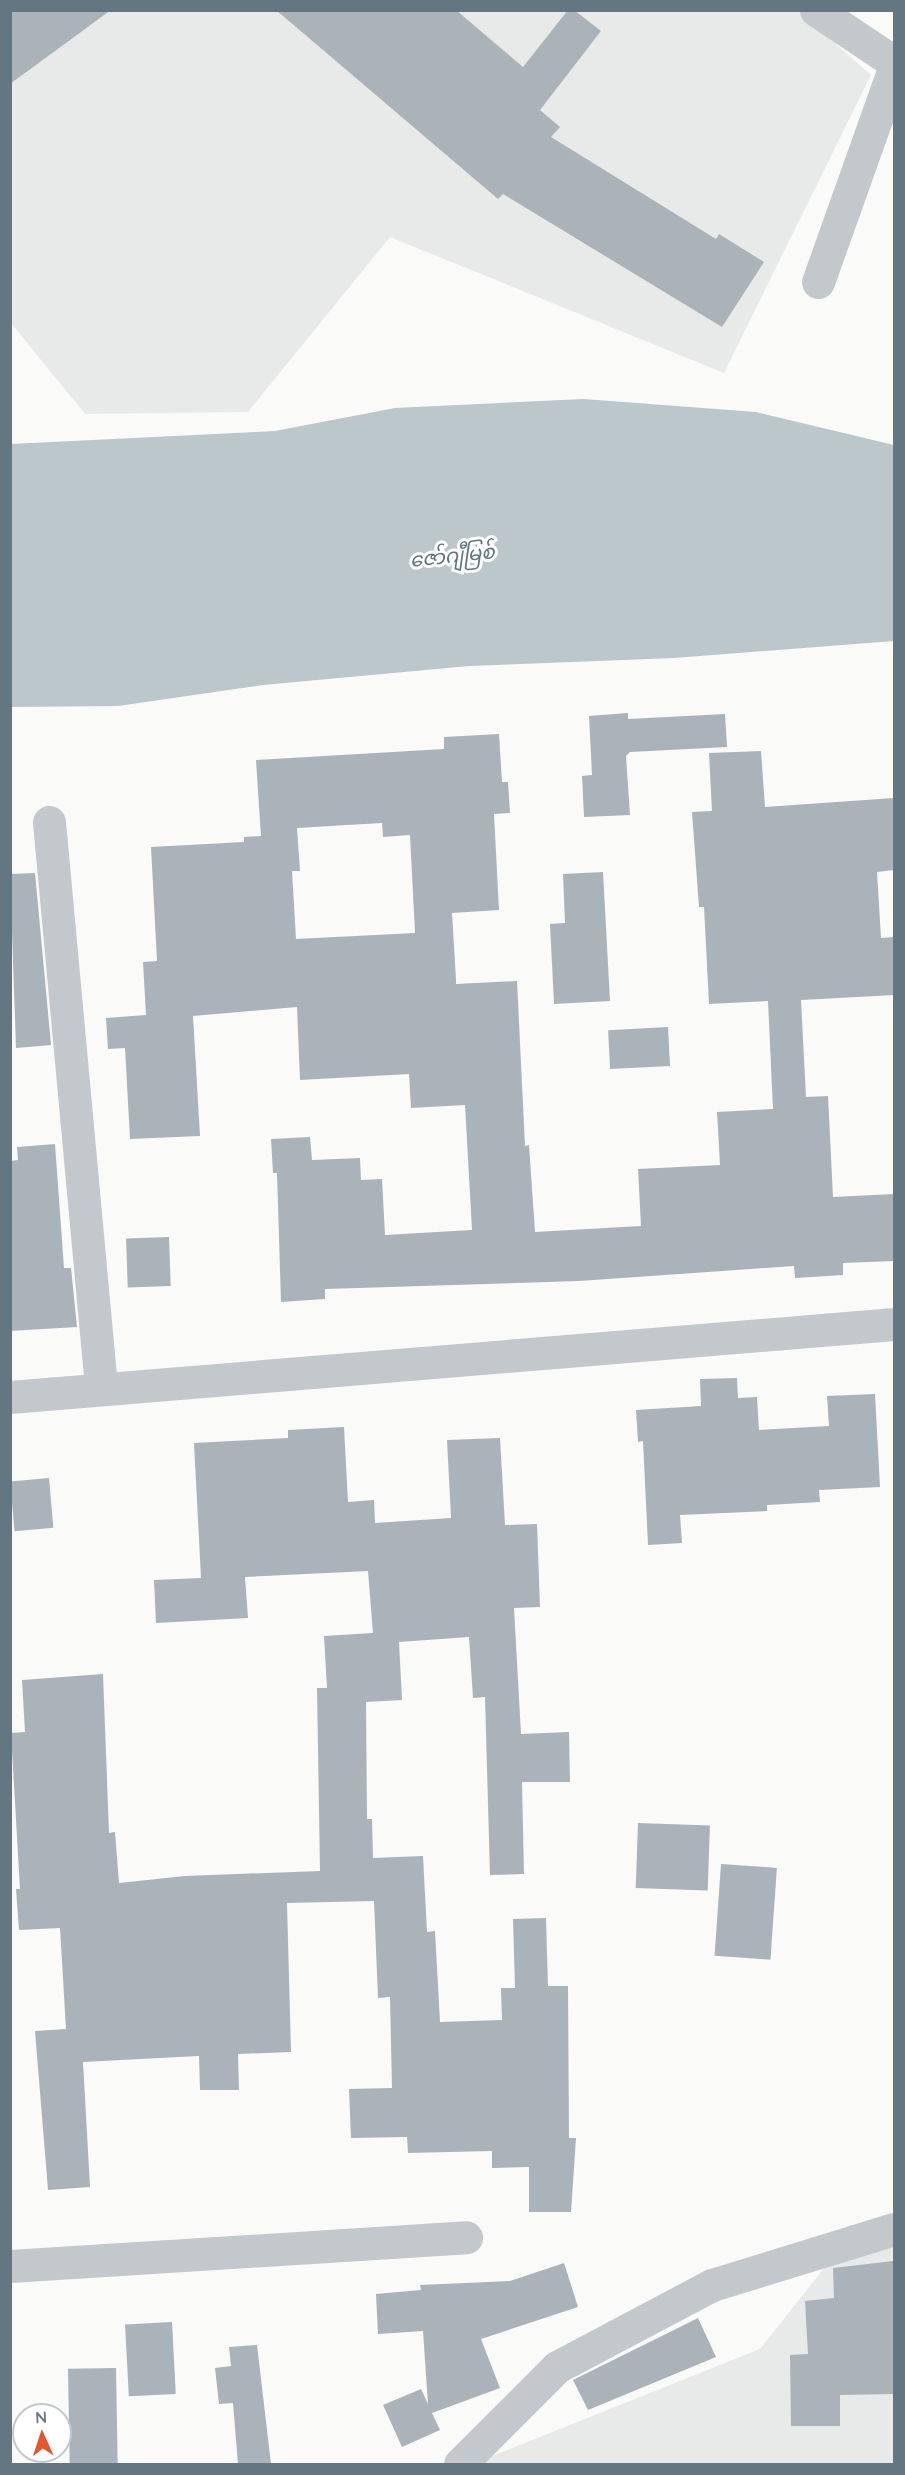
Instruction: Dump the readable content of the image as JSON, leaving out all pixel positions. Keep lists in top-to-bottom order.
{
  "water": ["ဇော်ဂျီမြစ်"],
  "north": "top"
}
